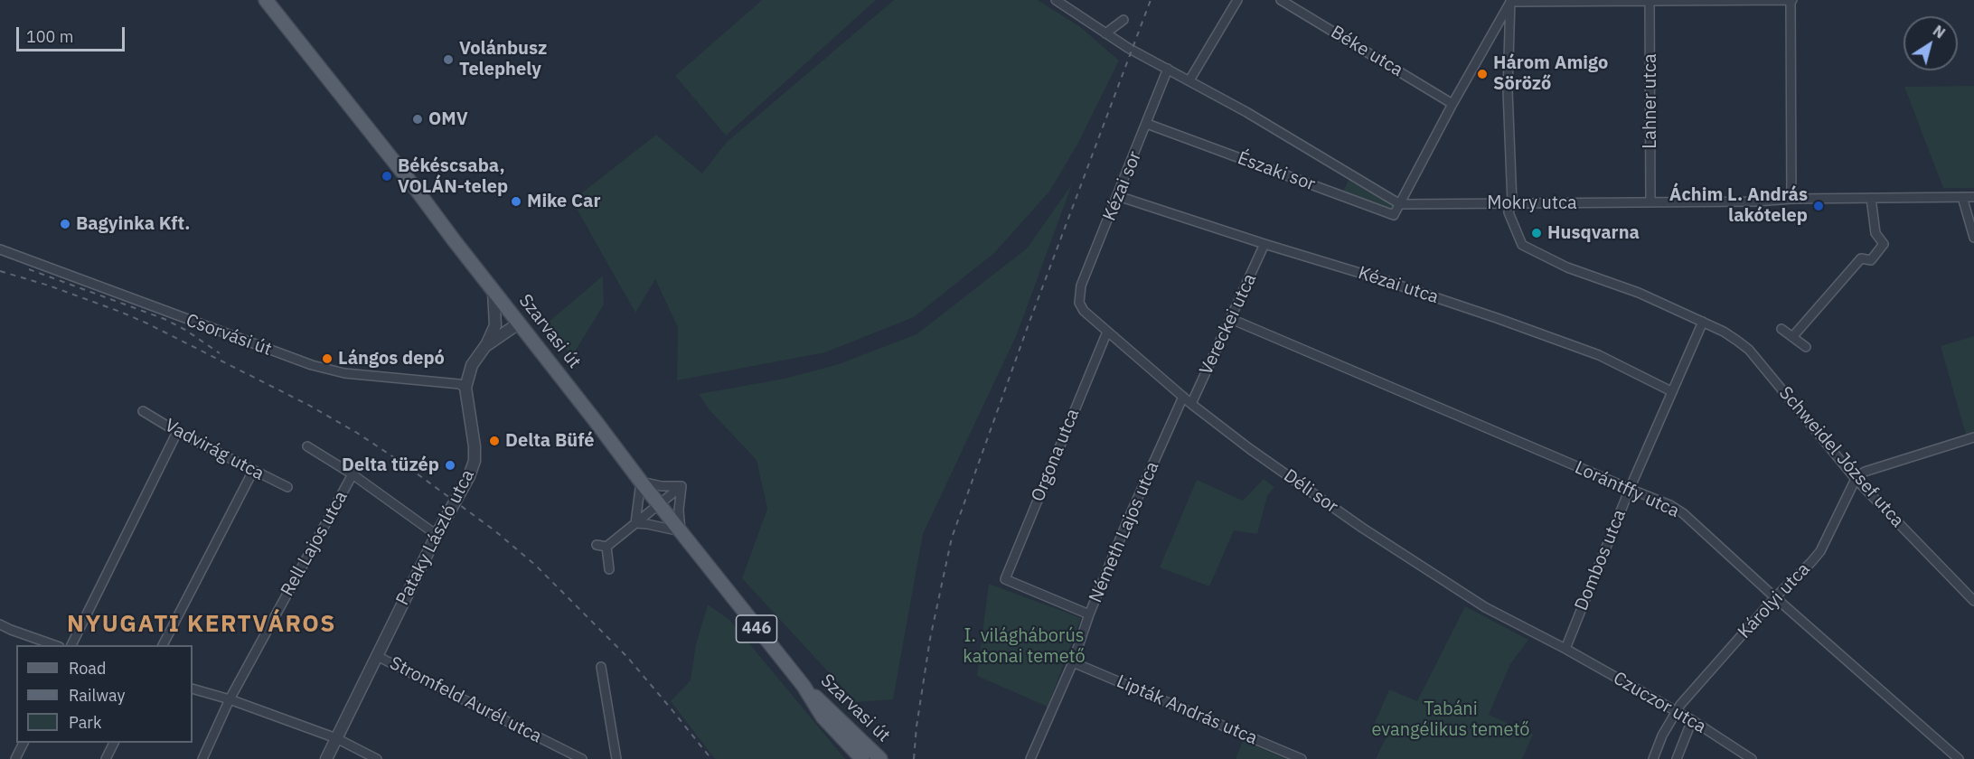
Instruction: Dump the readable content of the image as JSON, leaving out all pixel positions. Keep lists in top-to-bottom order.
{
  "streets": {
    "main road": ["Szarvasi út", "446"],
    "street": [
      "Béke utca",
      "Lahner utca",
      "Északi sor",
      "Kézai sor",
      "Mokry utca",
      "Kézai utca",
      "Vereckei utca",
      "Csorvási út",
      "Vadvirág utca",
      "Orgona utca",
      "Schweidel József utca",
      "Lorántffy utca",
      "Déli sor",
      "Németh Lajos utca",
      "Pataky László utca",
      "Rell Lajos utca",
      "Dombos utca",
      "Károlyi utca",
      "Stromfeld Aurél utca",
      "Czuczor utca",
      "Lipták András utca"
    ]
  },
  "crossings": [
    ["Lahner utca", "Mokry utca"],
    ["Északi sor", "Kézai sor"],
    ["Északi sor", "Mokry utca"],
    ["Kézai sor", "Kézai utca"],
    ["Kézai sor", "Déli sor"],
    ["Kézai utca", "Vereckei utca"],
    ["Kézai utca", "Dombos utca"],
    ["Vereckei utca", "Lorántffy utca"],
    ["Vereckei utca", "Déli sor"],
    ["Szarvasi út", "Pataky László utca"],
    ["Csorvási út", "Pataky László utca"],
    ["Orgona utca", "Déli sor"],
    ["Orgona utca", "Németh Lajos utca"],
    ["Schweidel József utca", "Dombos utca"],
    ["Schweidel József utca", "Károlyi utca"],
    ["Lorántffy utca", "Dombos utca"],
    ["Lorántffy utca", "Károlyi utca"],
    ["Déli sor", "Németh Lajos utca"],
    ["Déli sor", "Dombos utca"],
    ["Déli sor", "Czuczor utca"],
    ["Németh Lajos utca", "Lipták András utca"],
    ["Pataky László utca", "Stromfeld Aurél utca"],
    ["Dombos utca", "Czuczor utca"],
    ["Károlyi utca", "Czuczor utca"]
  ],
  "districts": ["NYUGATI KERTVÁROS"],
  "parks": ["I. világháborús katonai temető", "Tabáni evangélikus temető"],
  "places": [
    "Volánbusz Telephely",
    "Három Amigo Söröző",
    "OMV",
    "Békéscsaba, VOLÁN-telep",
    "Mike Car",
    "Áchim L. András lakótelep",
    "Bagyinka Kft.",
    "Husqvarna",
    "Lángos depó",
    "Delta Büfé",
    "Delta tüzép"
  ],
  "legend": ["Road", "Railway", "Park"],
  "scale_bar": "100 m",
  "north": "top right"
}
